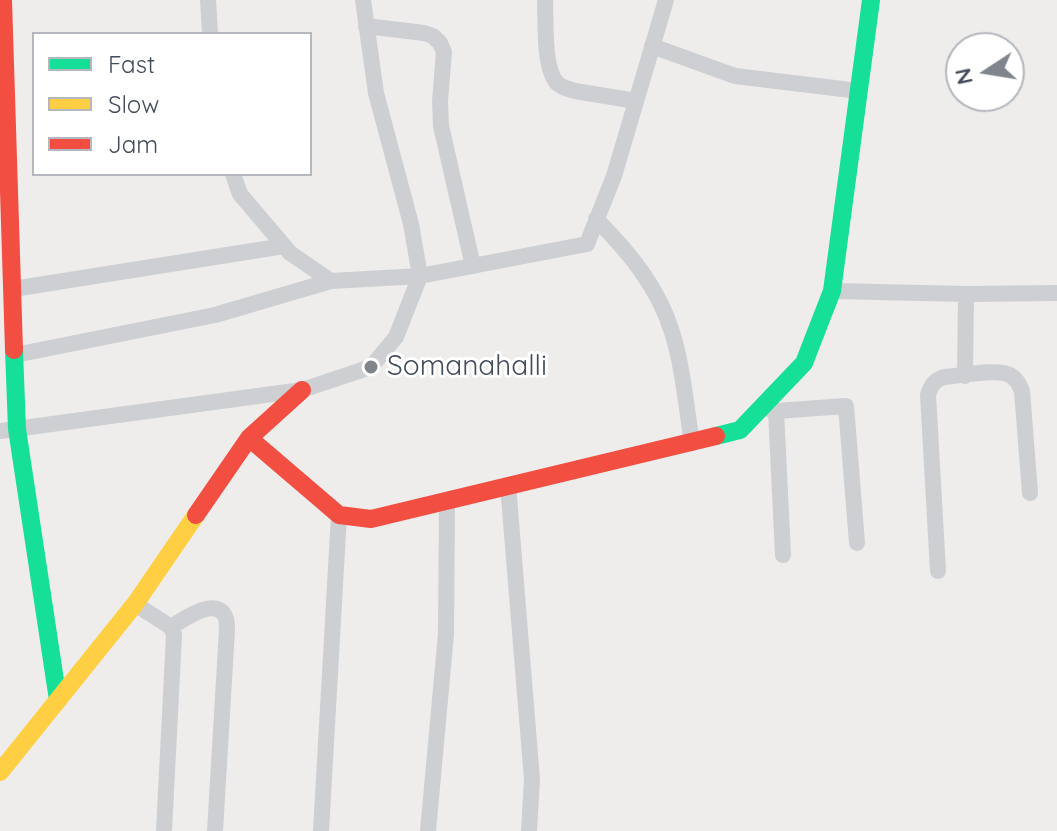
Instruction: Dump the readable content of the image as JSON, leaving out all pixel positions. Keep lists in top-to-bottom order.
{
  "places": ["Somanahalli"],
  "legend": ["Fast", "Slow", "Jam"],
  "north": "left"
}
